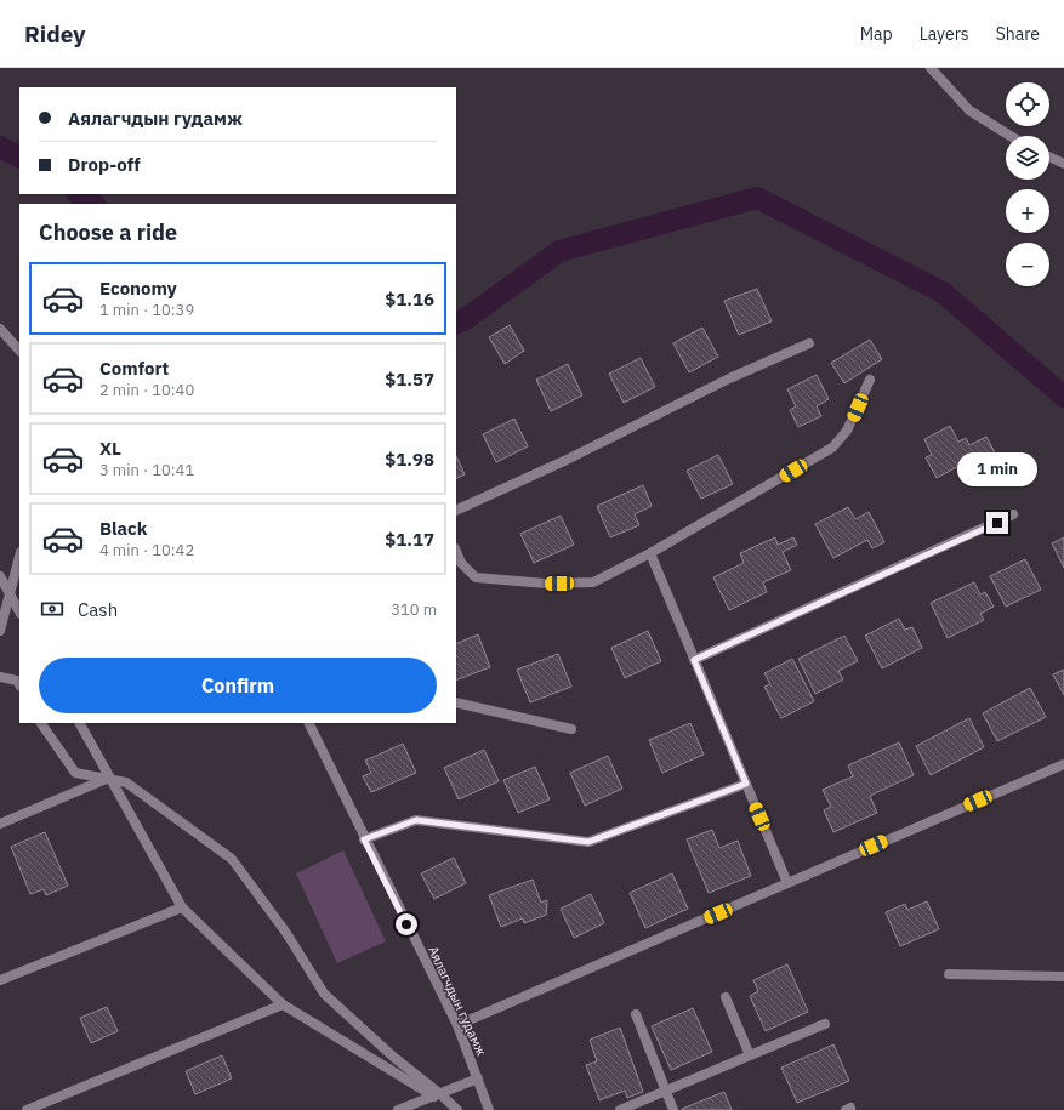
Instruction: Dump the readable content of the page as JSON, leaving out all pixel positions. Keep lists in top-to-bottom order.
{
  "streets": {
    "street": ["Аялагчдын гудамж"]
  },
  "page": {
    "header": "Ridey",
    "nav": ["Map", "Layers", "Share"],
    "map_buttons": ["+", "−"],
    "banner": ["Аялагчдын гудамж", "Drop-off"],
    "heading": "Choose a ride",
    "list": [
      {
        "name": "Economy",
        "note": "1 min · 10:39",
        "value": "$1.16"
      },
      {
        "name": "Comfort",
        "note": "2 min · 10:40",
        "value": "$1.57"
      },
      {
        "name": "XL",
        "note": "3 min · 10:41",
        "value": "$1.98"
      },
      {
        "name": "Black",
        "note": "4 min · 10:42",
        "value": "$1.17"
      }
    ],
    "bubble": "1 min",
    "pay": ["Cash", "310 m"],
    "buttons": "Confirm"
  }
}
